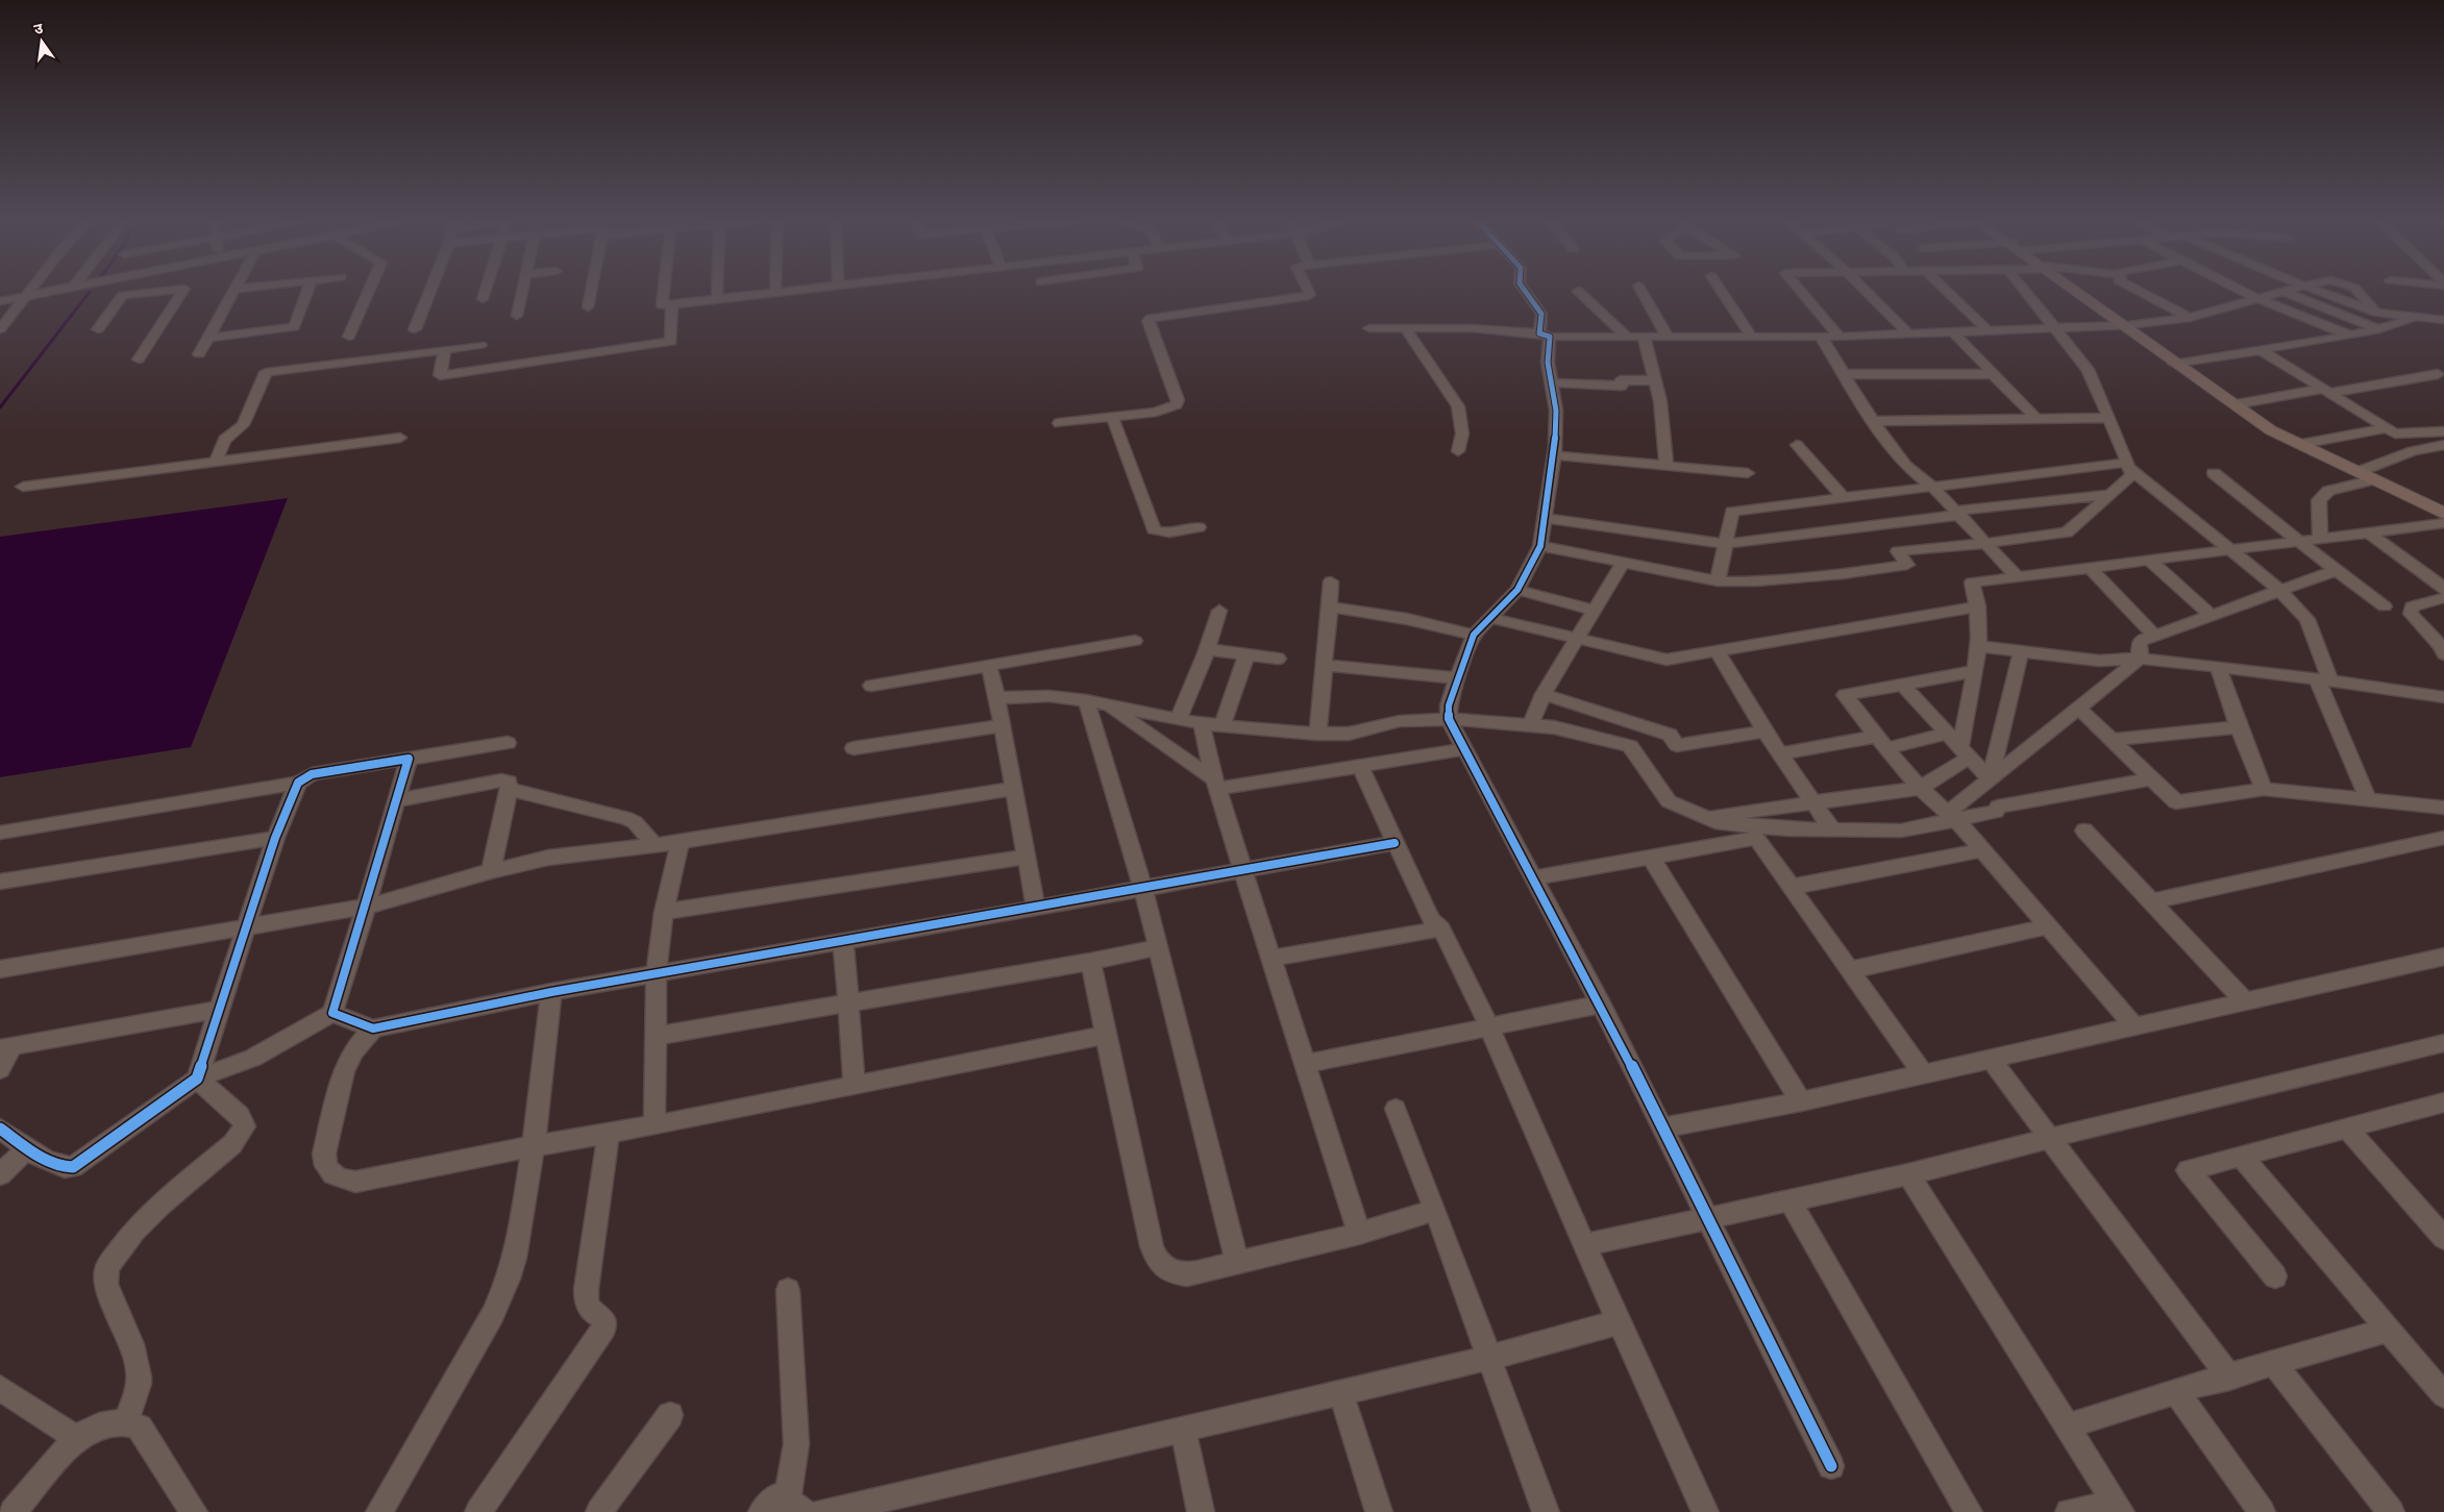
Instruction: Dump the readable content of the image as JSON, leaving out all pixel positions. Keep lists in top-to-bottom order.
{
  "north": "top"
}
